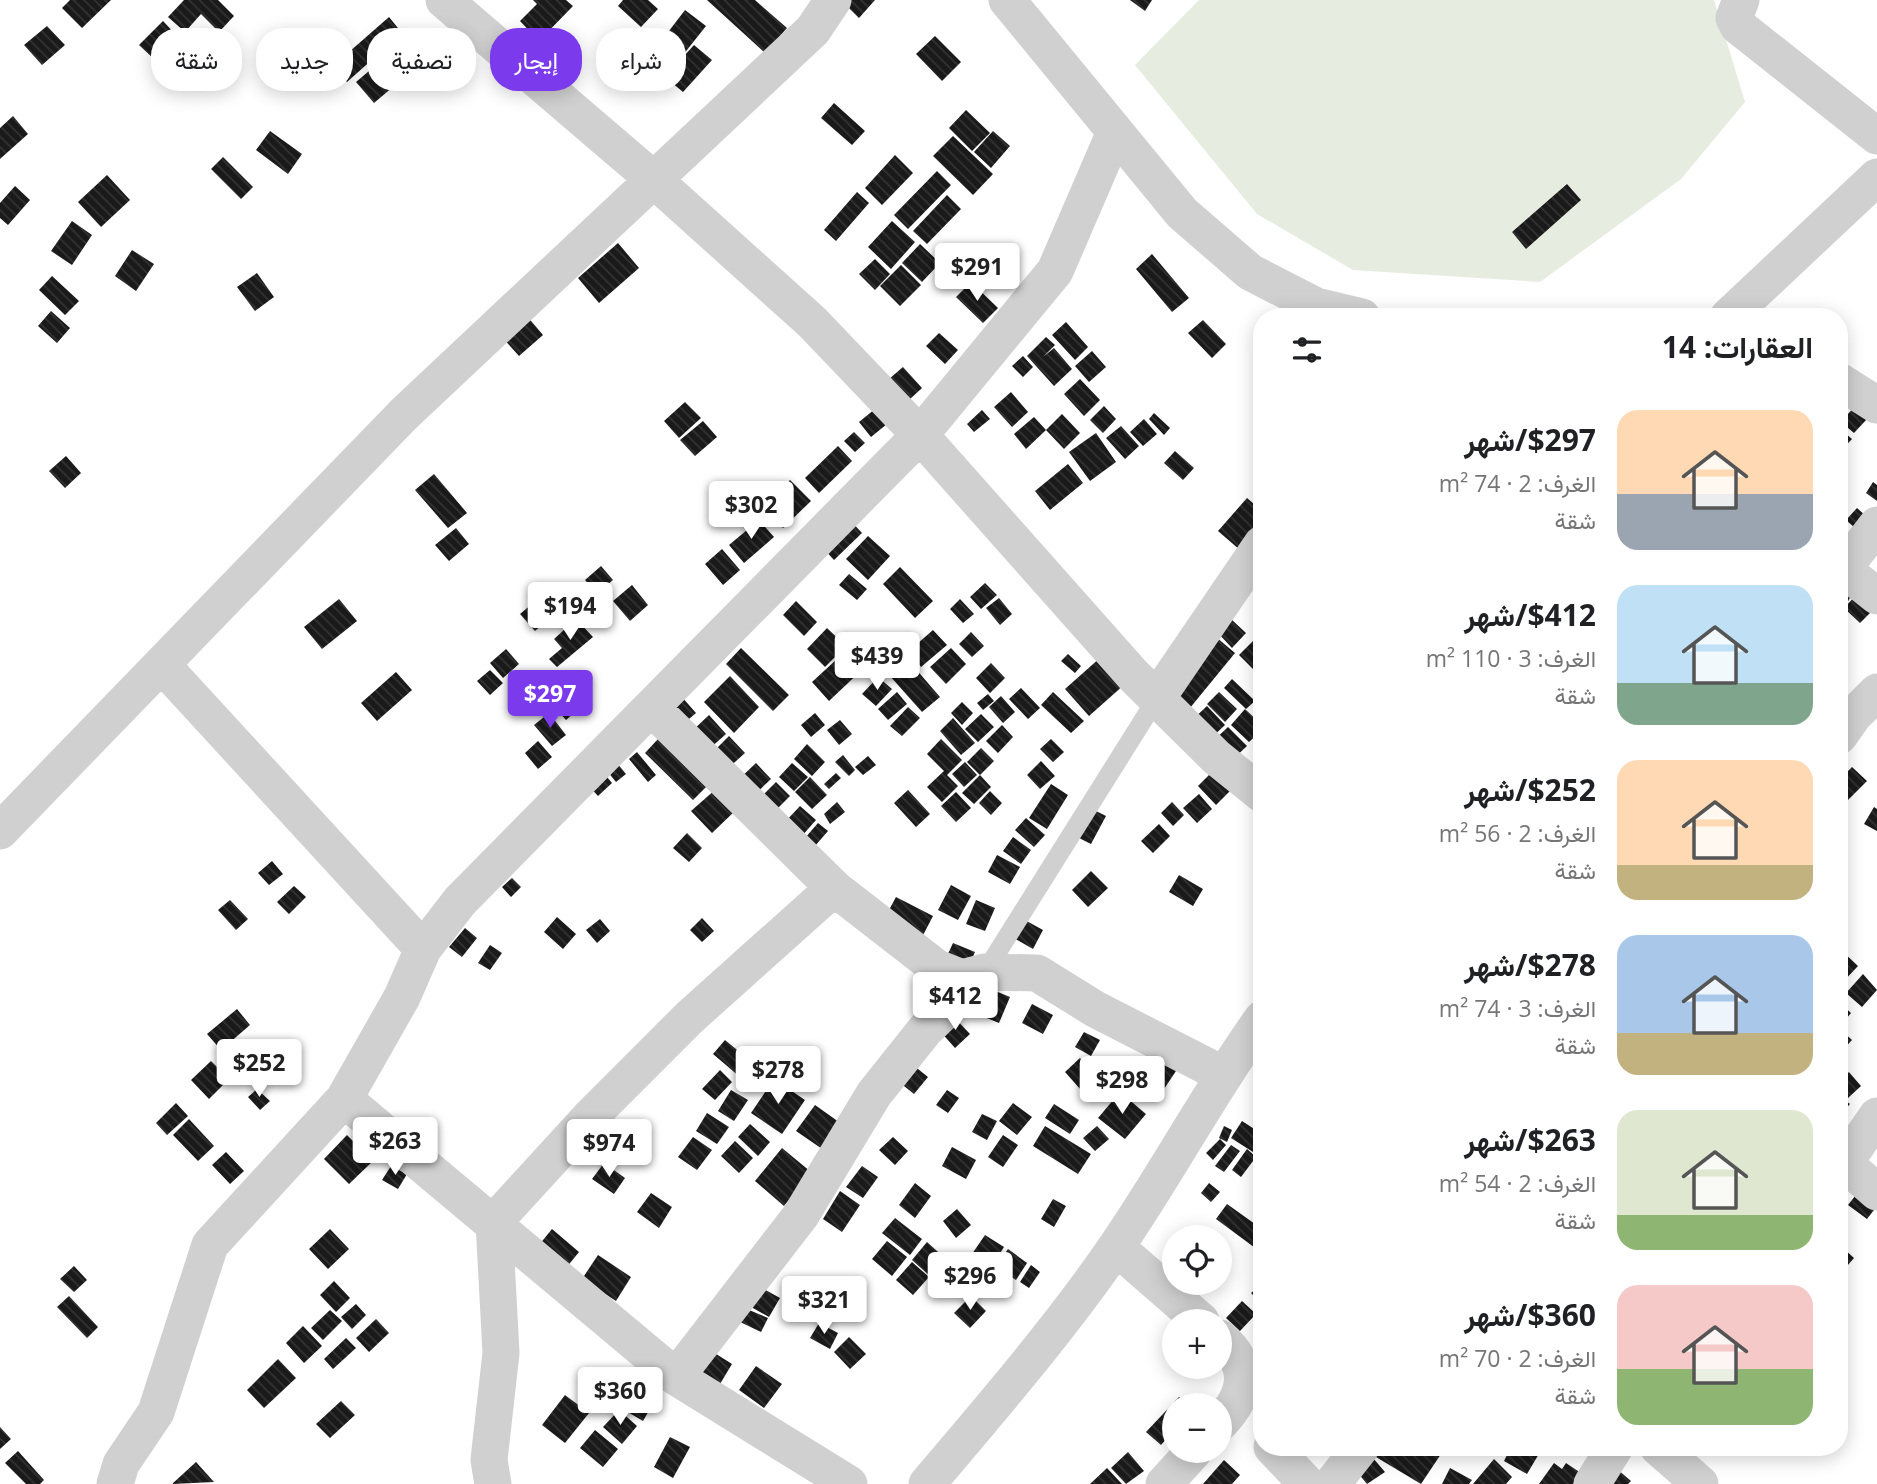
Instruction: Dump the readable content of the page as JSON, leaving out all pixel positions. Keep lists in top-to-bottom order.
{
  "page": {
    "chip": [
      "شراء",
      "إيجار",
      "تصفية",
      "جديد",
      "شقة"
    ],
    "price": [
      "$291",
      "$302",
      "$194",
      "$439",
      "$297",
      "$412",
      "$252",
      "$278",
      "$298",
      "$263",
      "$974",
      "$296",
      "$321",
      "$360"
    ],
    "heading": "العقارات: 14",
    "list": [
      {
        "name": "$297/شهر",
        "note": "الغرف: 2 · 74 m² · شقة"
      },
      {
        "name": "$412/شهر",
        "note": "الغرف: 3 · 110 m² · شقة"
      },
      {
        "name": "$252/شهر",
        "note": "الغرف: 2 · 56 m² · شقة"
      },
      {
        "name": "$278/شهر",
        "note": "الغرف: 3 · 74 m² · شقة"
      },
      {
        "name": "$263/شهر",
        "note": "الغرف: 2 · 54 m² · شقة"
      },
      {
        "name": "$360/شهر",
        "note": "الغرف: 2 · 70 m² · شقة"
      }
    ],
    "map_buttons": ["+", "−"]
  }
}
